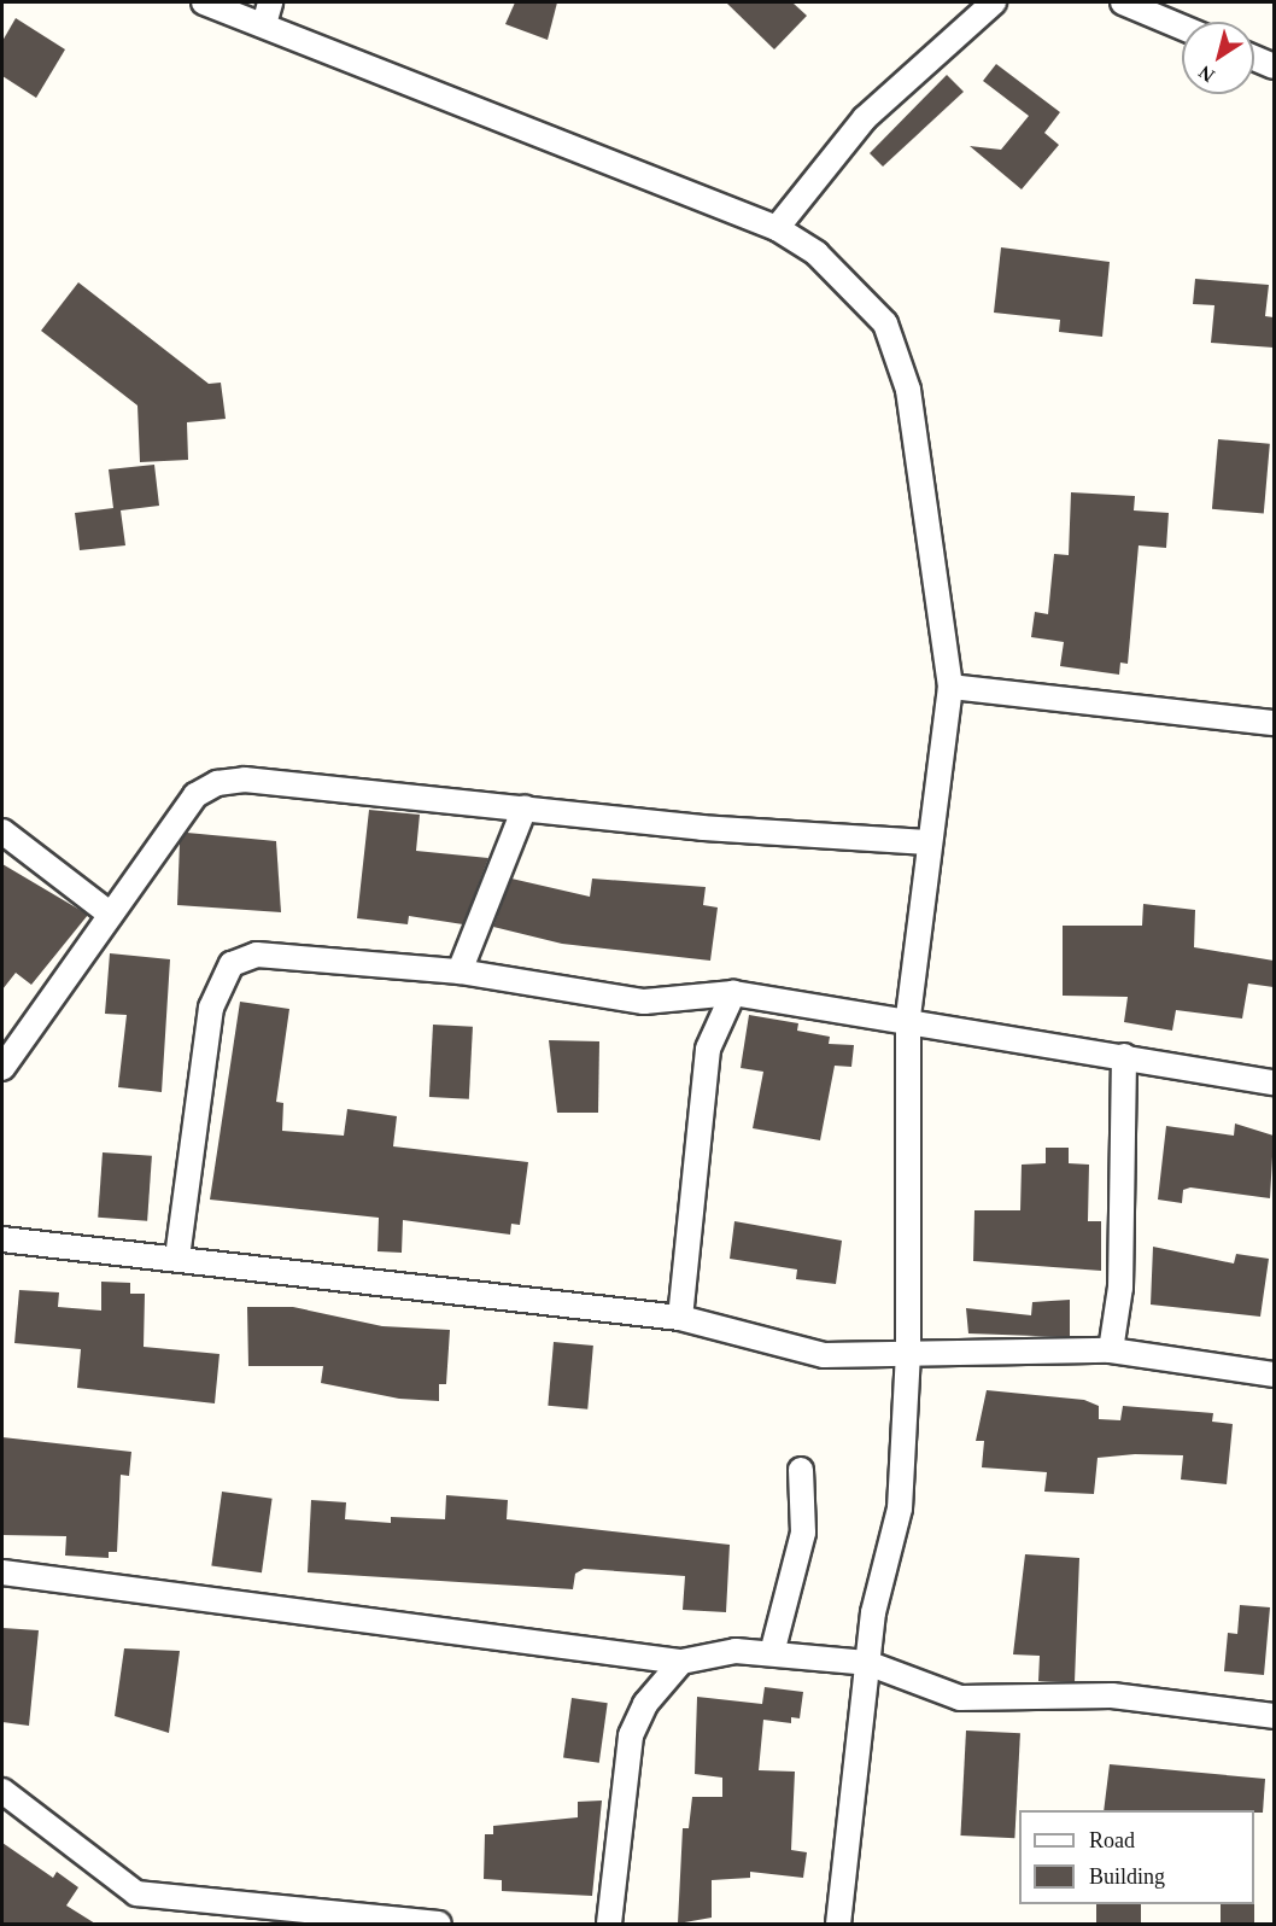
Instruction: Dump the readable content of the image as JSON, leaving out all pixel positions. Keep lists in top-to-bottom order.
{
  "legend": ["Road", "Building"],
  "north": "bottom left"
}
